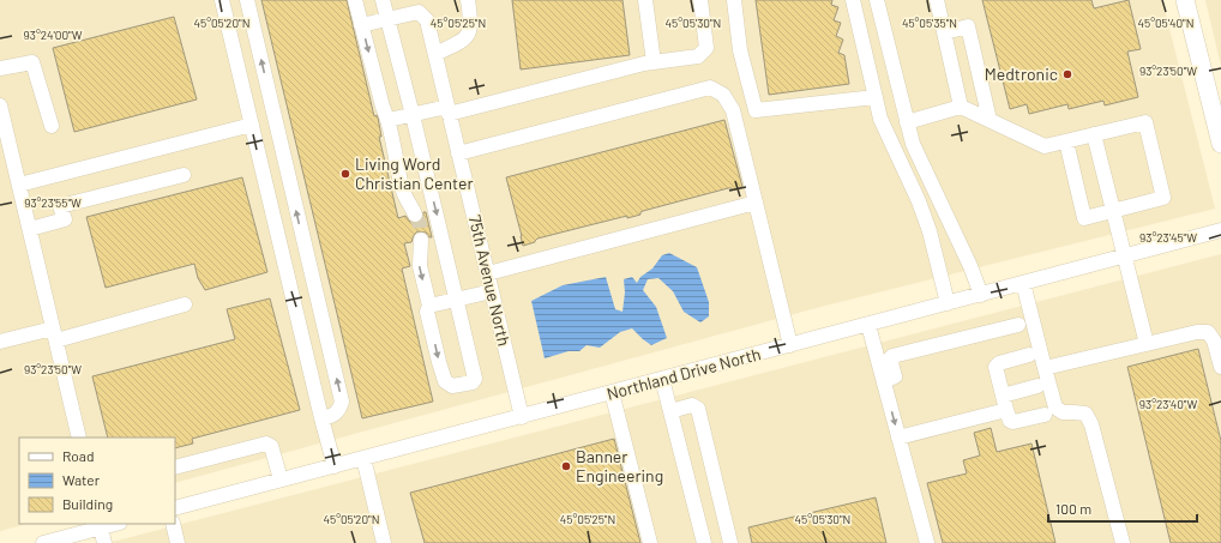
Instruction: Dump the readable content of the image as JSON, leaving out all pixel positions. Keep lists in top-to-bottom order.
{
  "streets": {
    "street": ["75th Avenue North", "Northland Drive North"]
  },
  "crossings": [
    ["75th Avenue North", "Northland Drive North"]
  ],
  "places": ["Medtronic", "Living Word Christian Center", "Banner Engineering"],
  "legend": ["Road", "Water", "Building"],
  "scale_bar": "100 m",
  "coordinates": [
    "45°05'20\"N",
    "45°05'25\"N",
    "45°05'30\"N",
    "45°05'35\"N",
    "45°05'40\"N",
    "93°24'00\"W",
    "93°23'50\"W",
    "93°23'55\"W",
    "93°23'45\"W",
    "93°23'40\"W"
  ]
}
